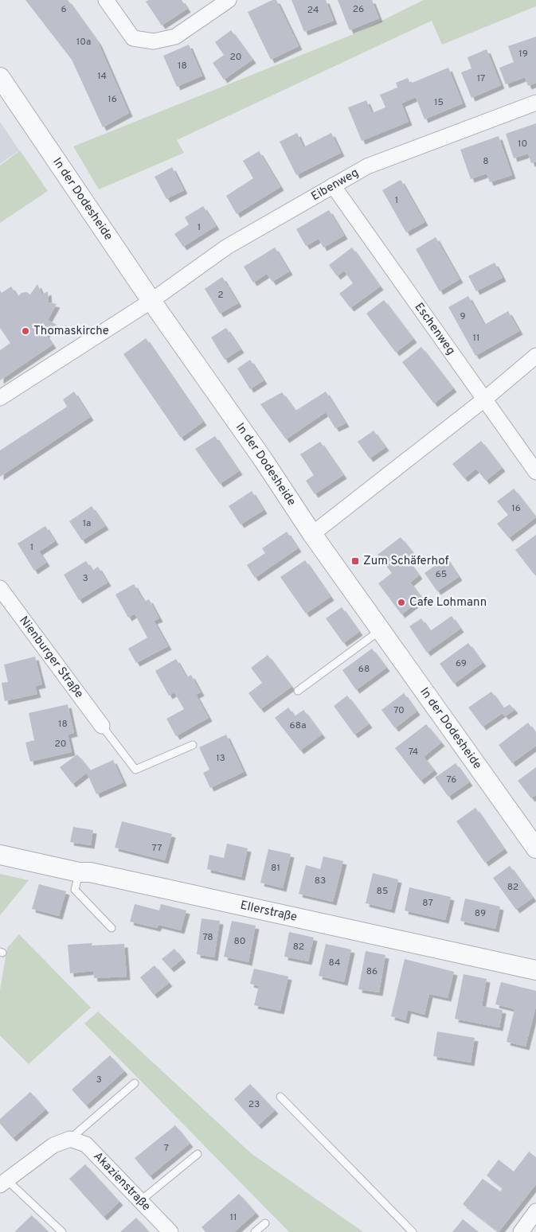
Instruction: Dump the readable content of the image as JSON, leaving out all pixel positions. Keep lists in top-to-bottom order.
{
  "streets": {
    "street": [
      "Eibenweg",
      "In der Dodesheide",
      "Eschenweg",
      "Nienburger Straße",
      "Ellerstraße",
      "Akazienstraße"
    ]
  },
  "crossings": [
    ["Eibenweg", "In der Dodesheide"],
    ["Eibenweg", "Eschenweg"]
  ],
  "places": {
    "other": ["Thomaskirche", "Cafe Lohmann"],
    "transit": ["Zum Schäferhof"]
  },
  "house_numbers": [
    "6",
    "26",
    "24",
    "10a",
    "19",
    "20",
    "18",
    "14",
    "17",
    "16",
    "15",
    "10",
    "8",
    "1",
    "1",
    "2",
    "9",
    "11",
    "16",
    "1a",
    "1",
    "65",
    "3",
    "69",
    "68",
    "70",
    "18",
    "68a",
    "20",
    "74",
    "13",
    "76",
    "77",
    "81",
    "83",
    "82",
    "85",
    "87",
    "89",
    "78",
    "80",
    "82",
    "84",
    "86",
    "3",
    "23",
    "7",
    "11"
  ]
}
